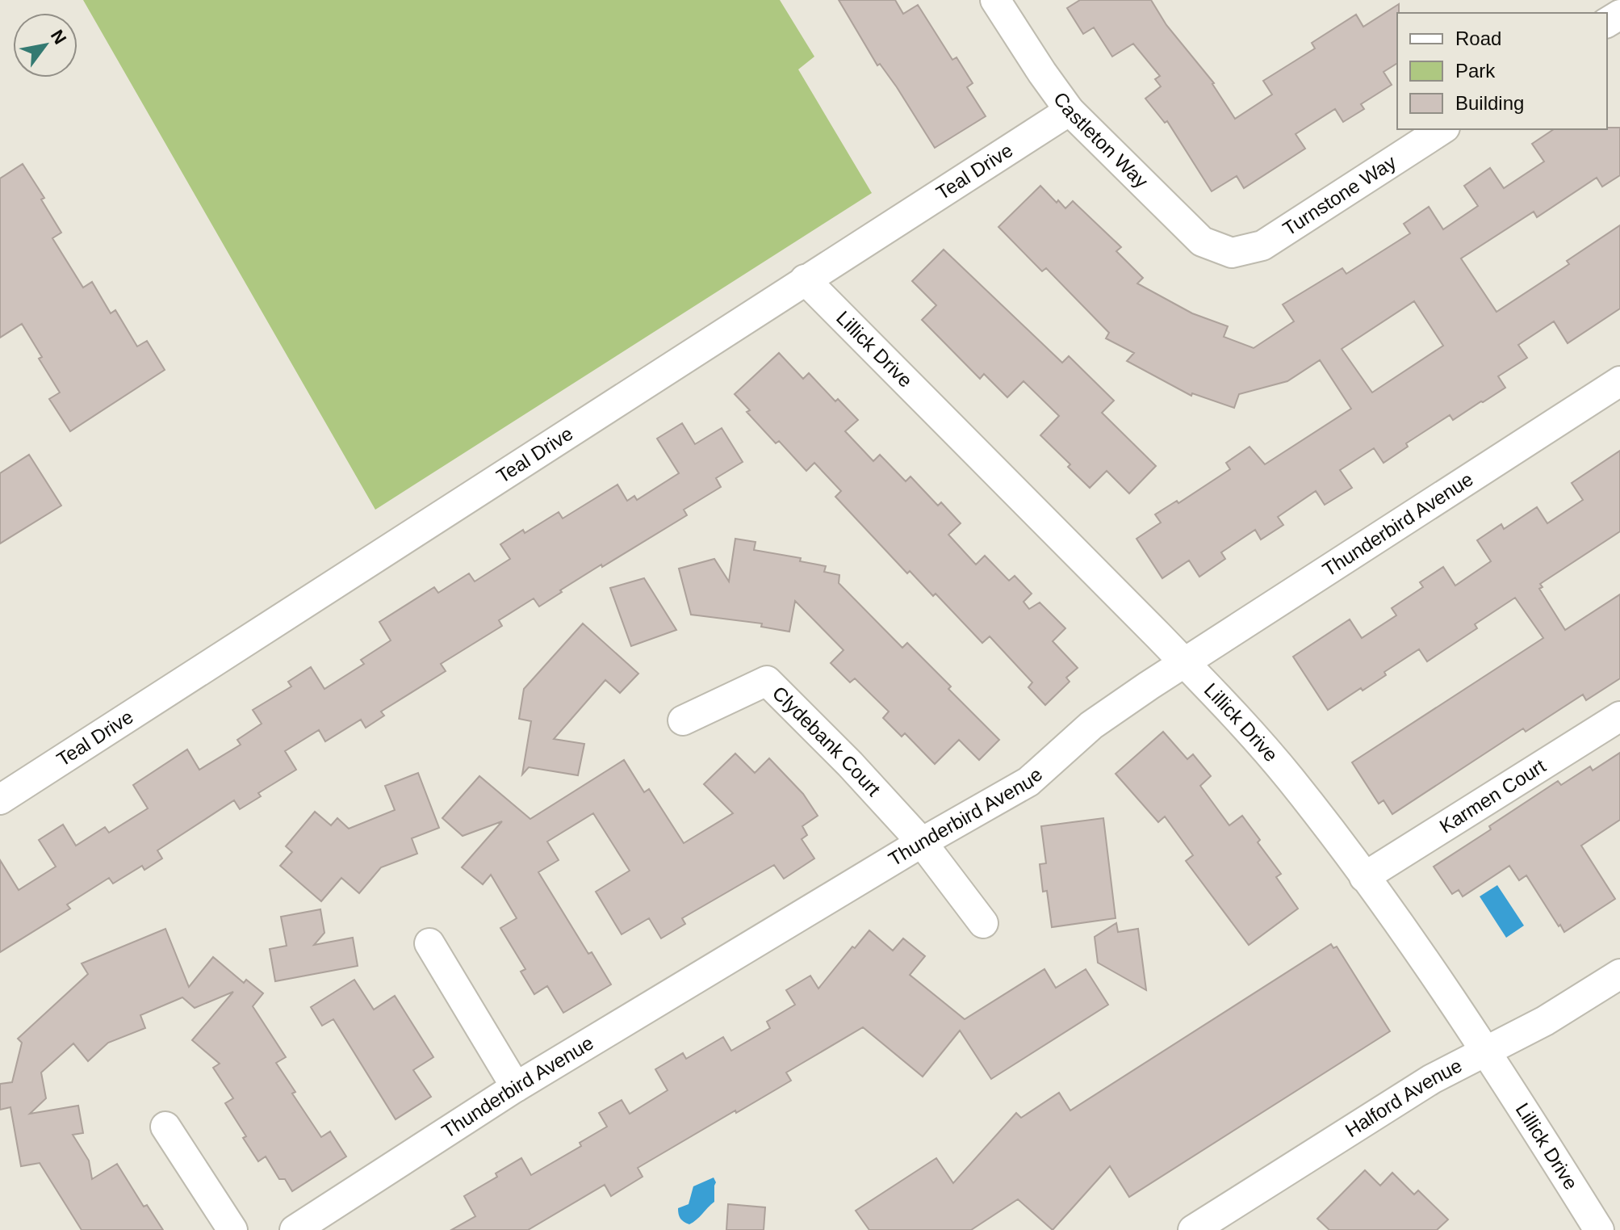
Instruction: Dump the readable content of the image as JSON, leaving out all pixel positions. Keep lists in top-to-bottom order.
{
  "streets": {
    "street": [
      "Castleton Way",
      "Teal Drive",
      "Turnstone Way",
      "Lillick Drive",
      "Thunderbird Avenue",
      "Clydebank Court",
      "Karmen Court",
      "Halford Avenue"
    ]
  },
  "crossings": [
    ["Castleton Way", "Teal Drive"],
    ["Castleton Way", "Turnstone Way"],
    ["Teal Drive", "Lillick Drive"],
    ["Lillick Drive", "Thunderbird Avenue"],
    ["Lillick Drive", "Karmen Court"],
    ["Lillick Drive", "Halford Avenue"],
    ["Thunderbird Avenue", "Clydebank Court"]
  ],
  "legend": ["Road", "Park", "Building"],
  "north": "top right"
}
